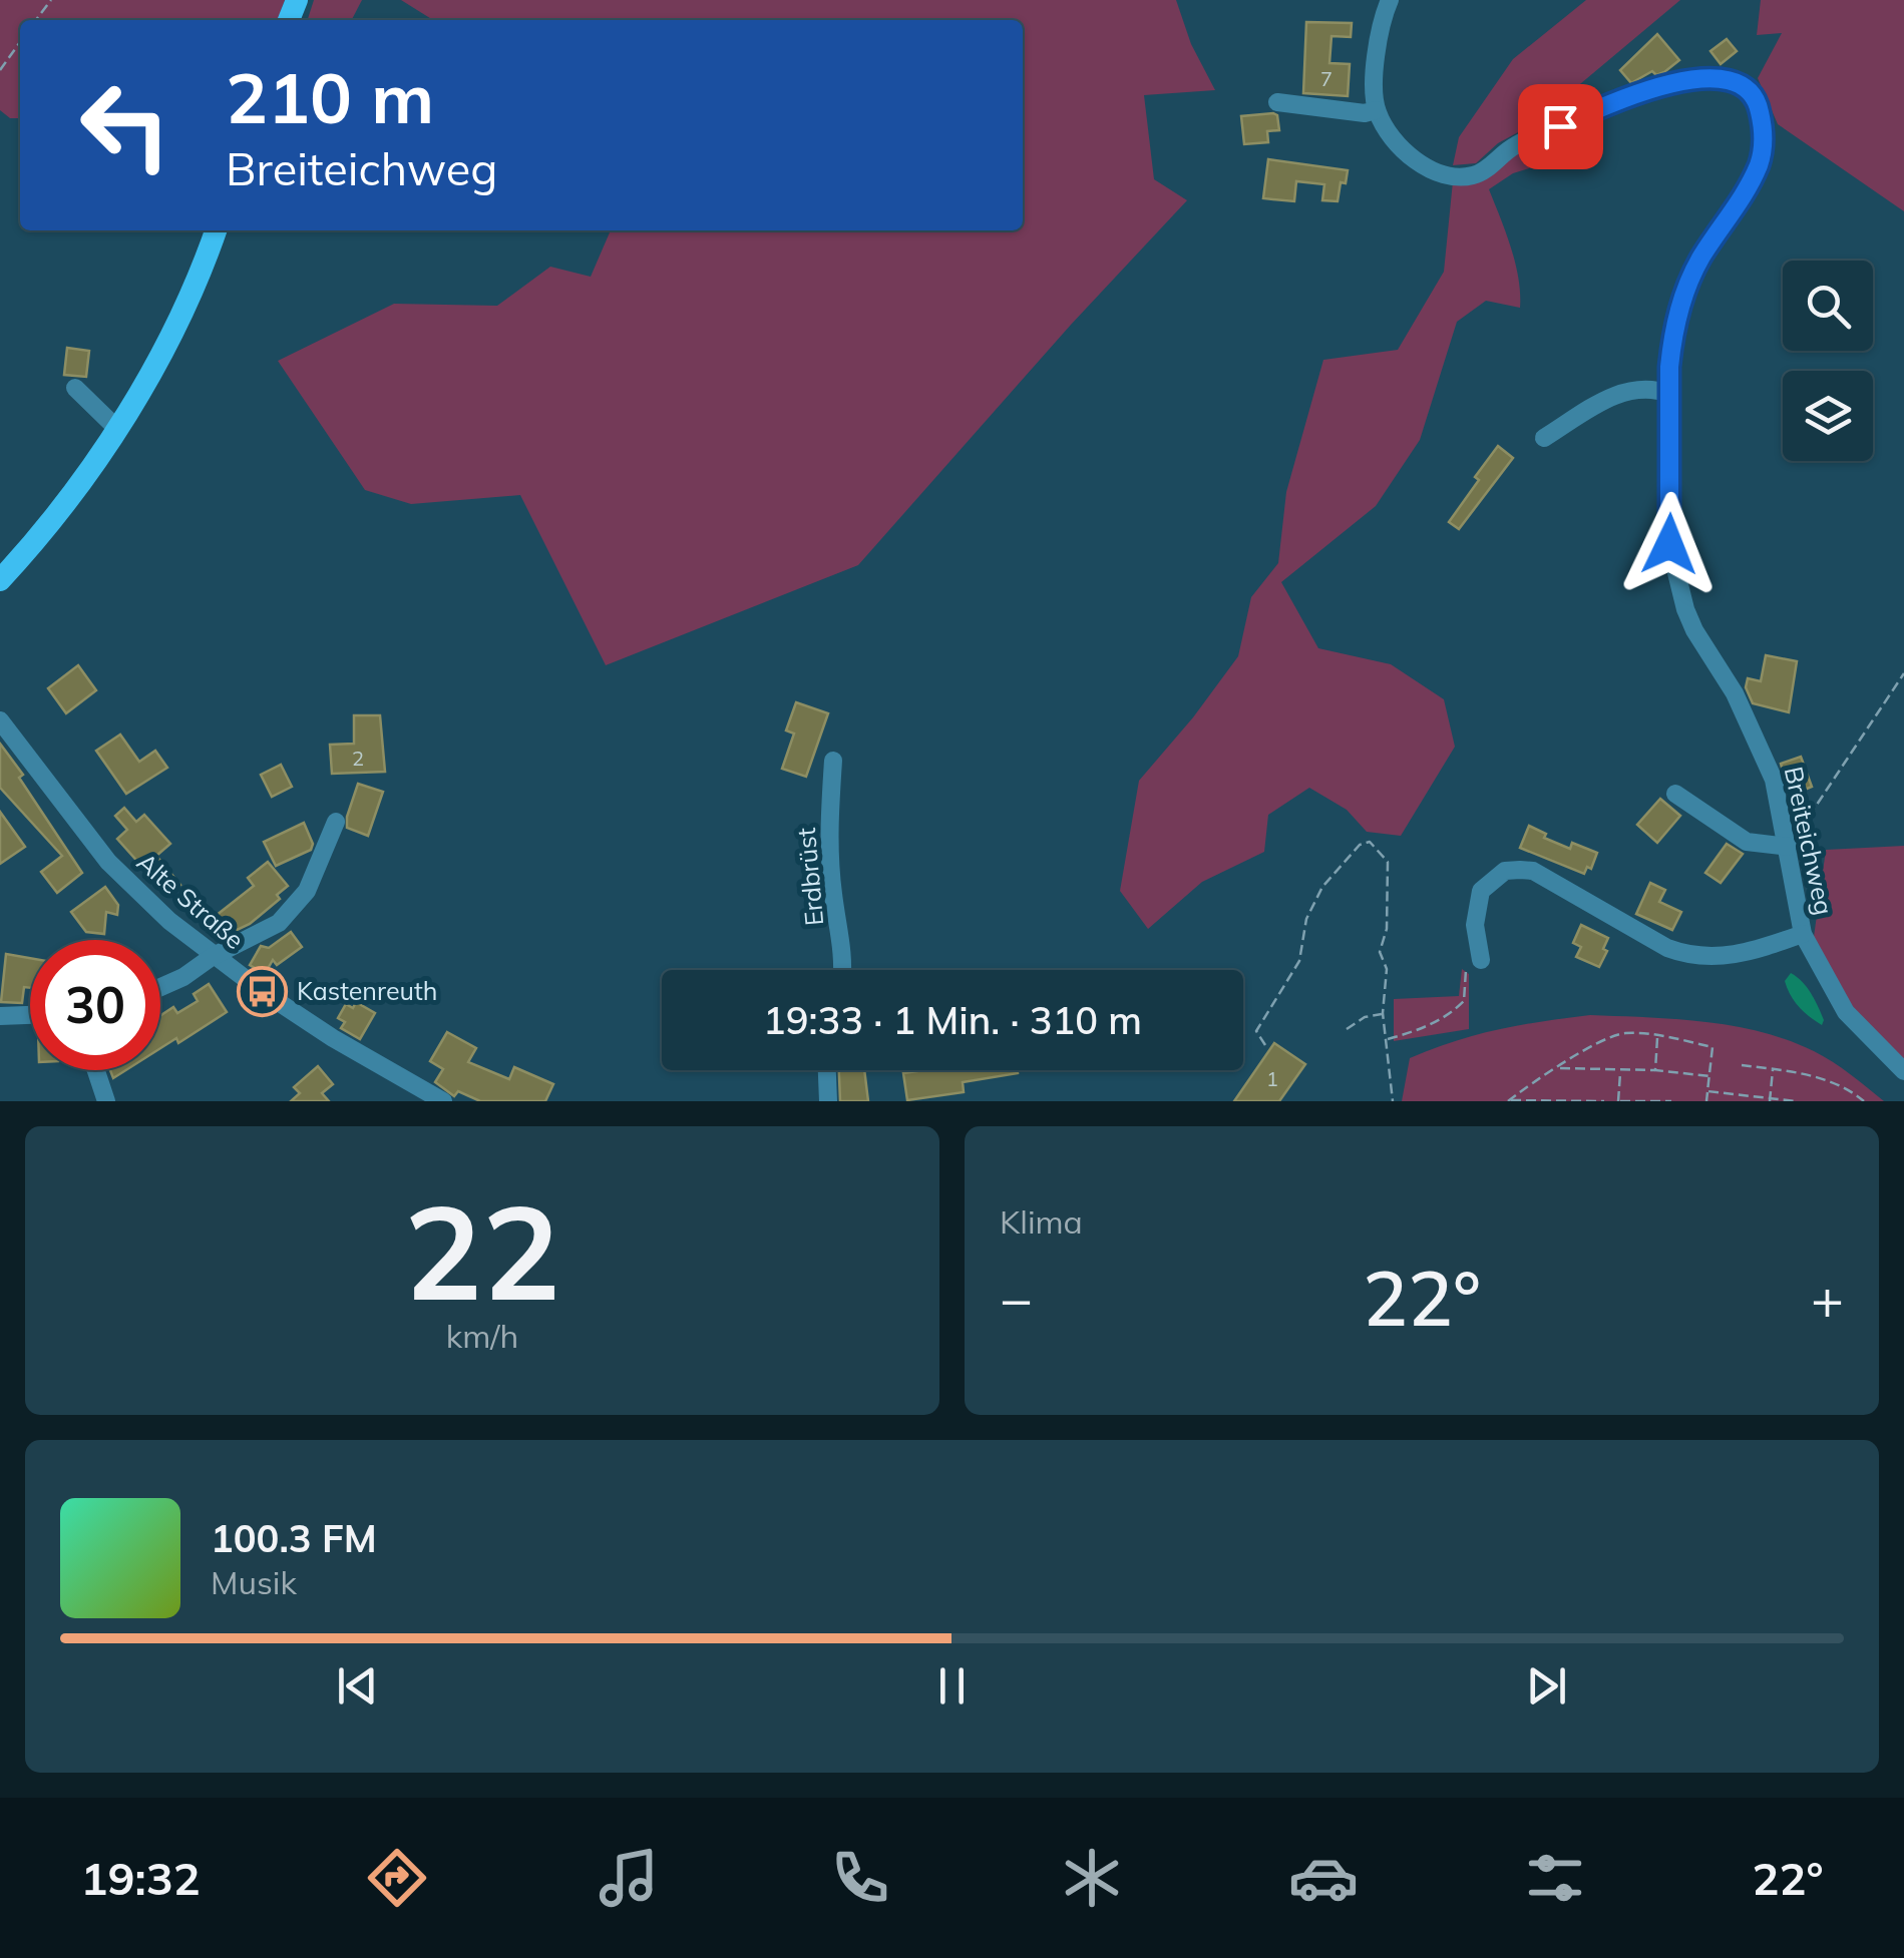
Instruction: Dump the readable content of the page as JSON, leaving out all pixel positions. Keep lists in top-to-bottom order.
{
  "streets": {
    "street": ["Breiteichweg", "Erdbrüst", "Alte Straße"]
  },
  "places": {
    "bus stop": ["Kastenreuth"]
  },
  "house_numbers": ["7", "2", "1"],
  "page": {
    "turn": ["210 m", "Breiteichweg"],
    "limit": "30",
    "trip": "19:33 · 1 Min. · 310 m",
    "tile": [
      ["22", "km/h"],
      "Klima"
    ],
    "heat": ["−", "22°", "+"],
    "song": ["100.3 FM", "Musik"],
    "tabs": ["19:32", "22°"]
  }
}
